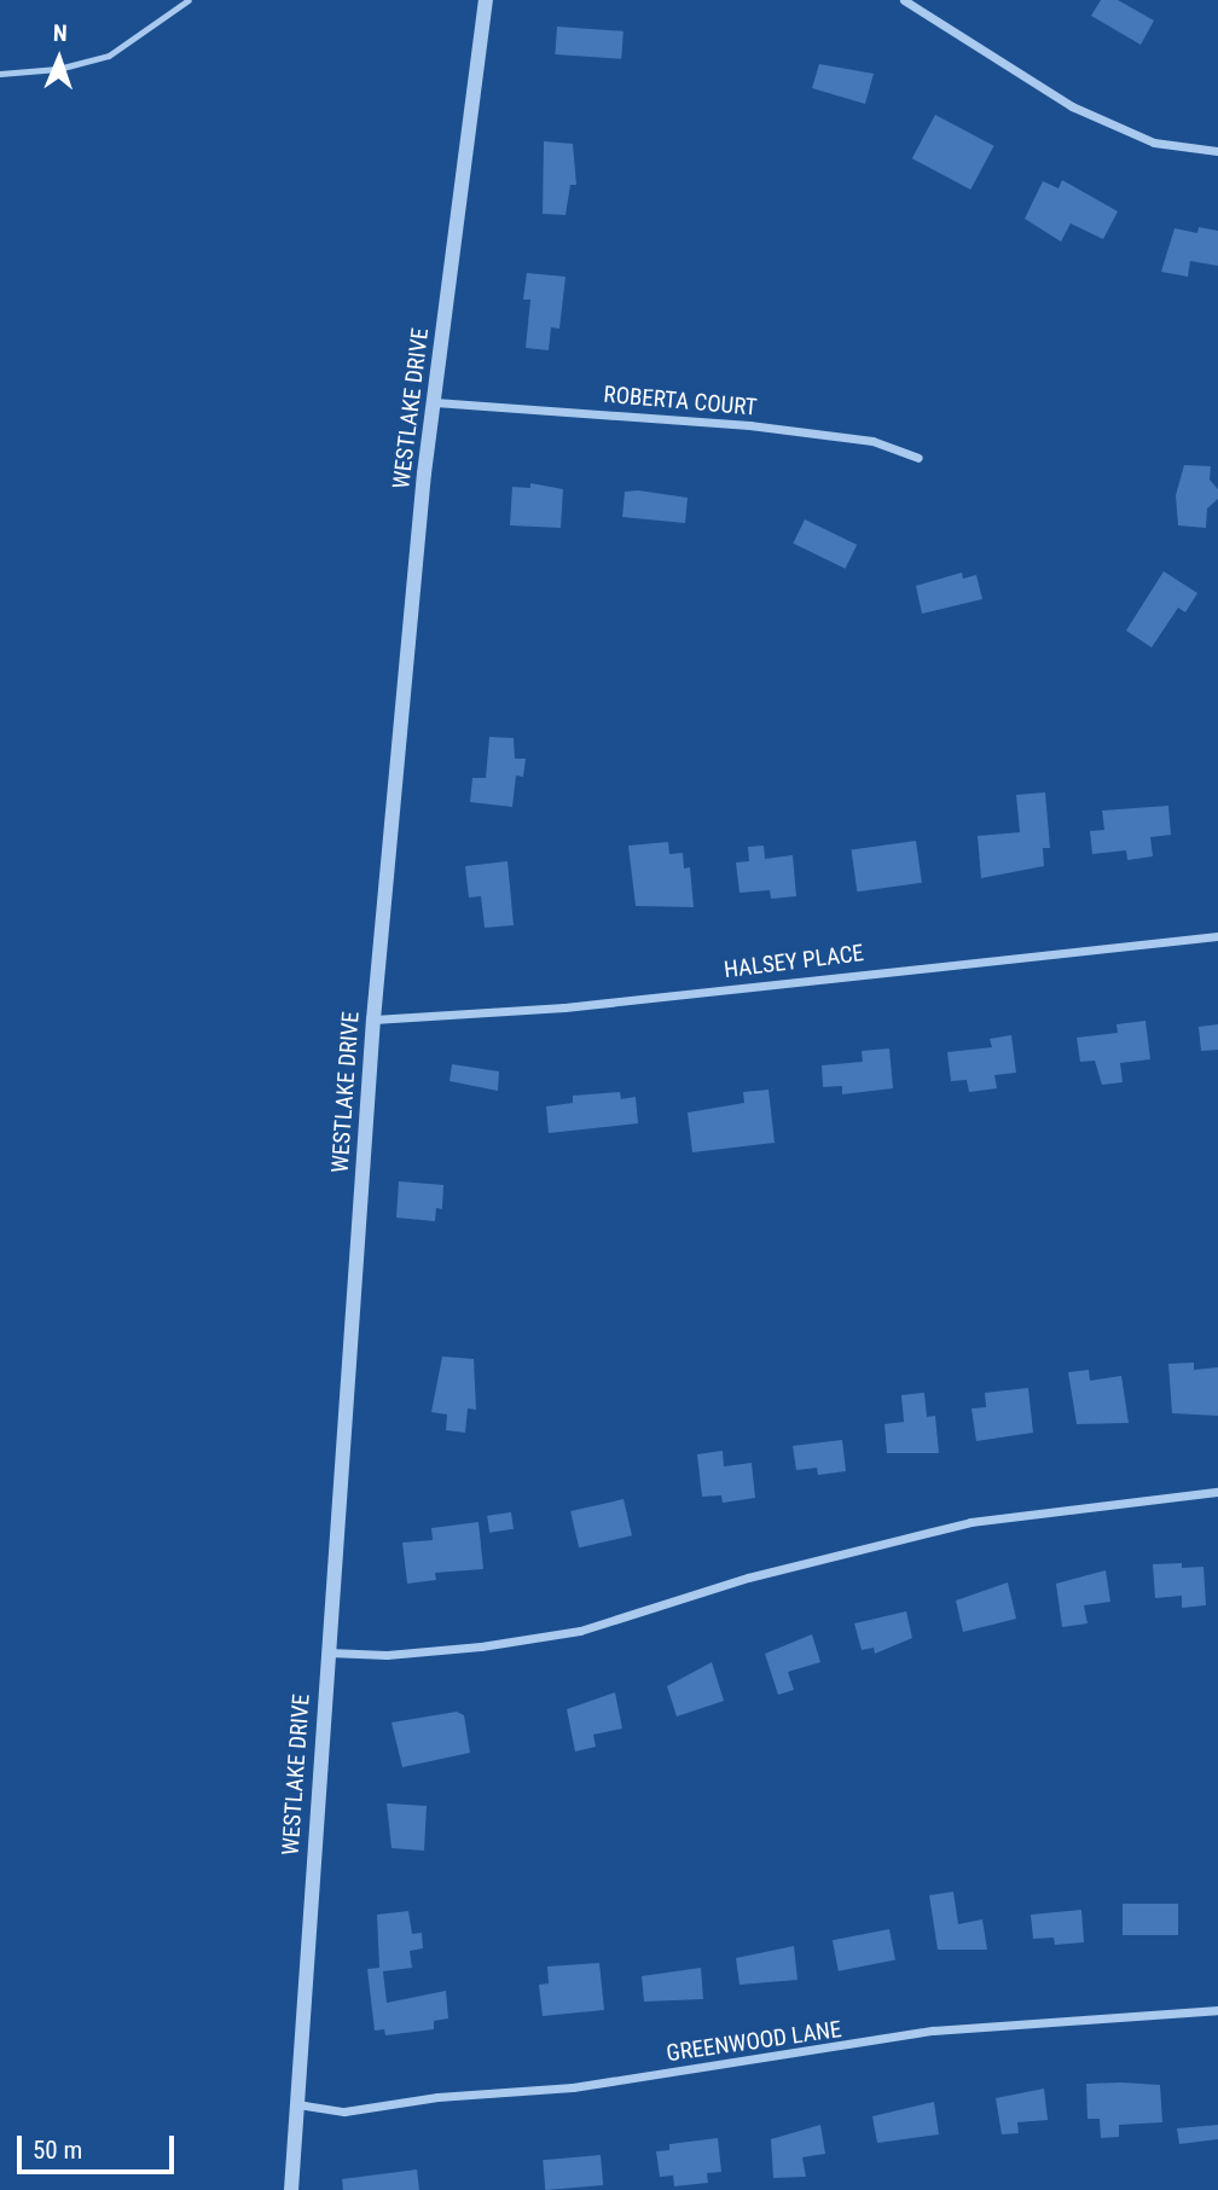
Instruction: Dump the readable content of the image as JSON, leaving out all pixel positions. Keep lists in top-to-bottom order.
{
  "streets": {
    "street": [
      "ROBERTA COURT",
      "WESTLAKE DRIVE",
      "HALSEY PLACE",
      "GREENWOOD LANE"
    ]
  },
  "crossings": [
    ["ROBERTA COURT", "WESTLAKE DRIVE"],
    ["WESTLAKE DRIVE", "HALSEY PLACE"],
    ["WESTLAKE DRIVE", "GREENWOOD LANE"]
  ],
  "scale_bar": "50 m",
  "north": "top"
}
